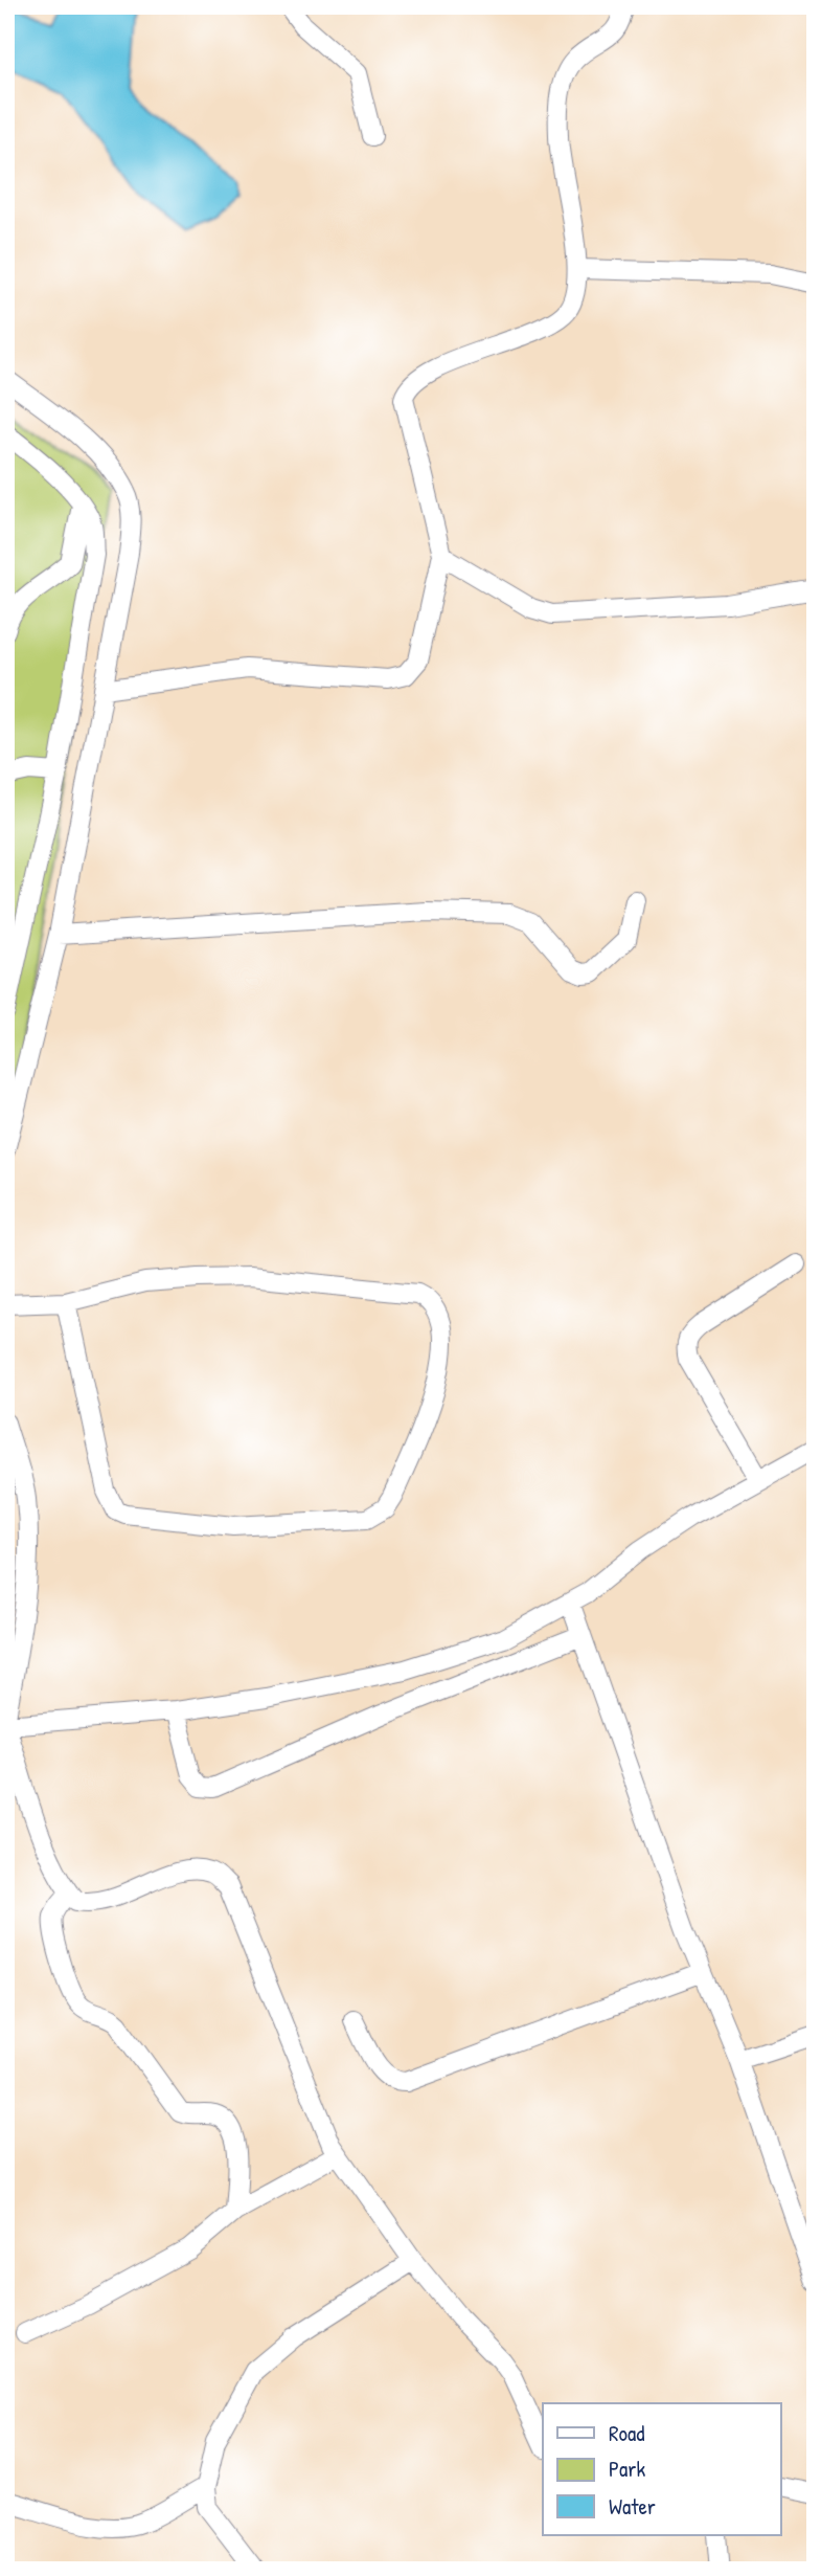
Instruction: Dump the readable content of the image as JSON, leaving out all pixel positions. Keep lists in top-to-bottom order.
{
  "legend": ["Road", "Park", "Water"]
}
